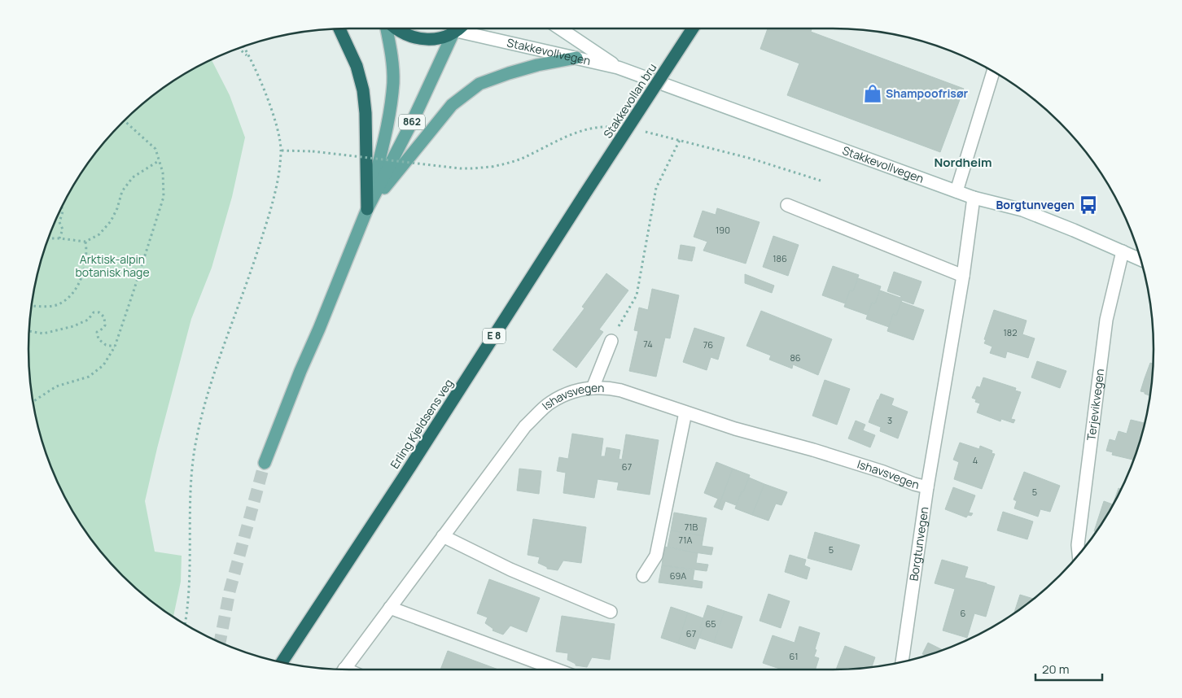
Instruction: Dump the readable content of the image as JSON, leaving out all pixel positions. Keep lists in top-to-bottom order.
{
  "streets": {
    "highway": ["Stakkevollan bru", "E 8", "Erling Kjeldsens veg"],
    "main road": ["862"],
    "street": [
      "Stakkevollvegen",
      "Ishavsvegen",
      "Terjevikvegen",
      "Borgtunvegen"
    ]
  },
  "crossings": [
    ["Stakkevollvegen", "862"],
    ["Stakkevollvegen", "Terjevikvegen"],
    ["Stakkevollvegen", "Borgtunvegen"],
    ["Stakkevollan bru", "Erling Kjeldsens veg"],
    ["Ishavsvegen", "Borgtunvegen"]
  ],
  "districts": ["Nordheim"],
  "parks": ["Arktisk-alpin botanisk hage"],
  "places": {
    "shop": ["Shampoofrisør"],
    "bus stop": ["Borgtunvegen"]
  },
  "house_numbers": [
    "190",
    "186",
    "182",
    "74",
    "76",
    "86",
    "3",
    "4",
    "67",
    "5",
    "71B",
    "71A",
    "5",
    "69A",
    "6",
    "65",
    "67",
    "61"
  ],
  "scale_bar": "20 m"
}
